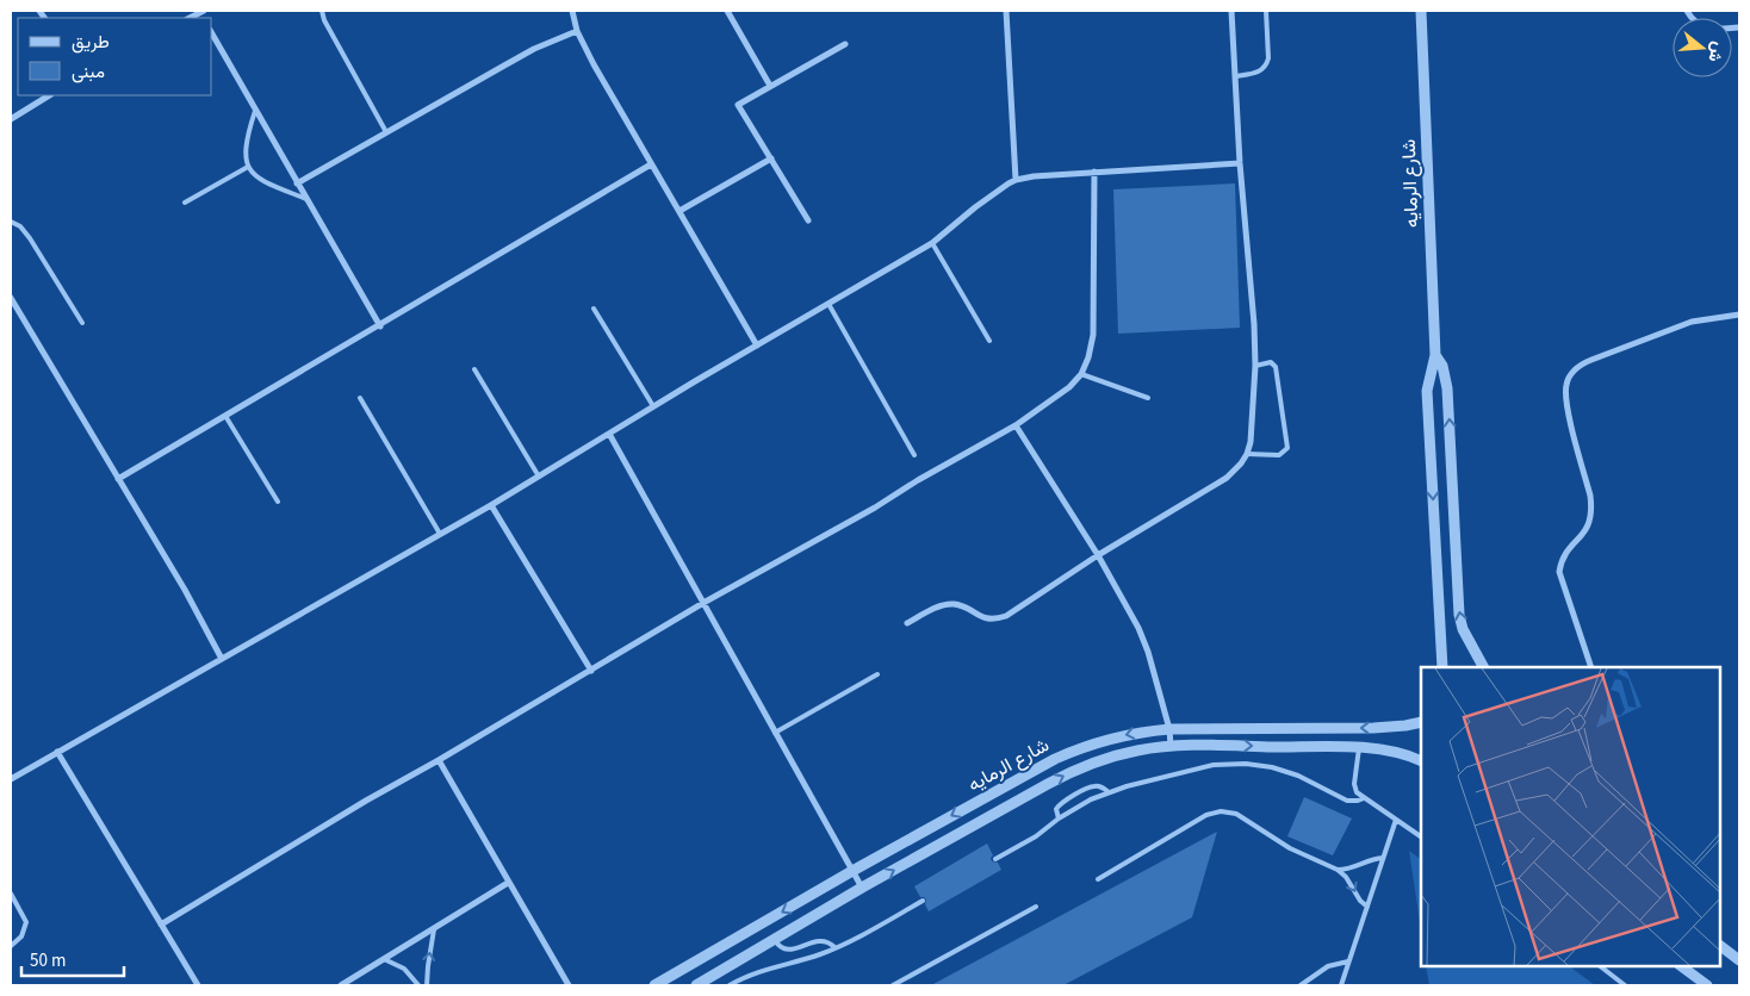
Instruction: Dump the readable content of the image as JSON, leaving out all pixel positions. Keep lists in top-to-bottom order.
{
  "streets": {
    "street": ["شارع الرمايه"]
  },
  "legend": ["طريق", "مبنى"],
  "scale_bar": "50 m",
  "north": "right"
}
